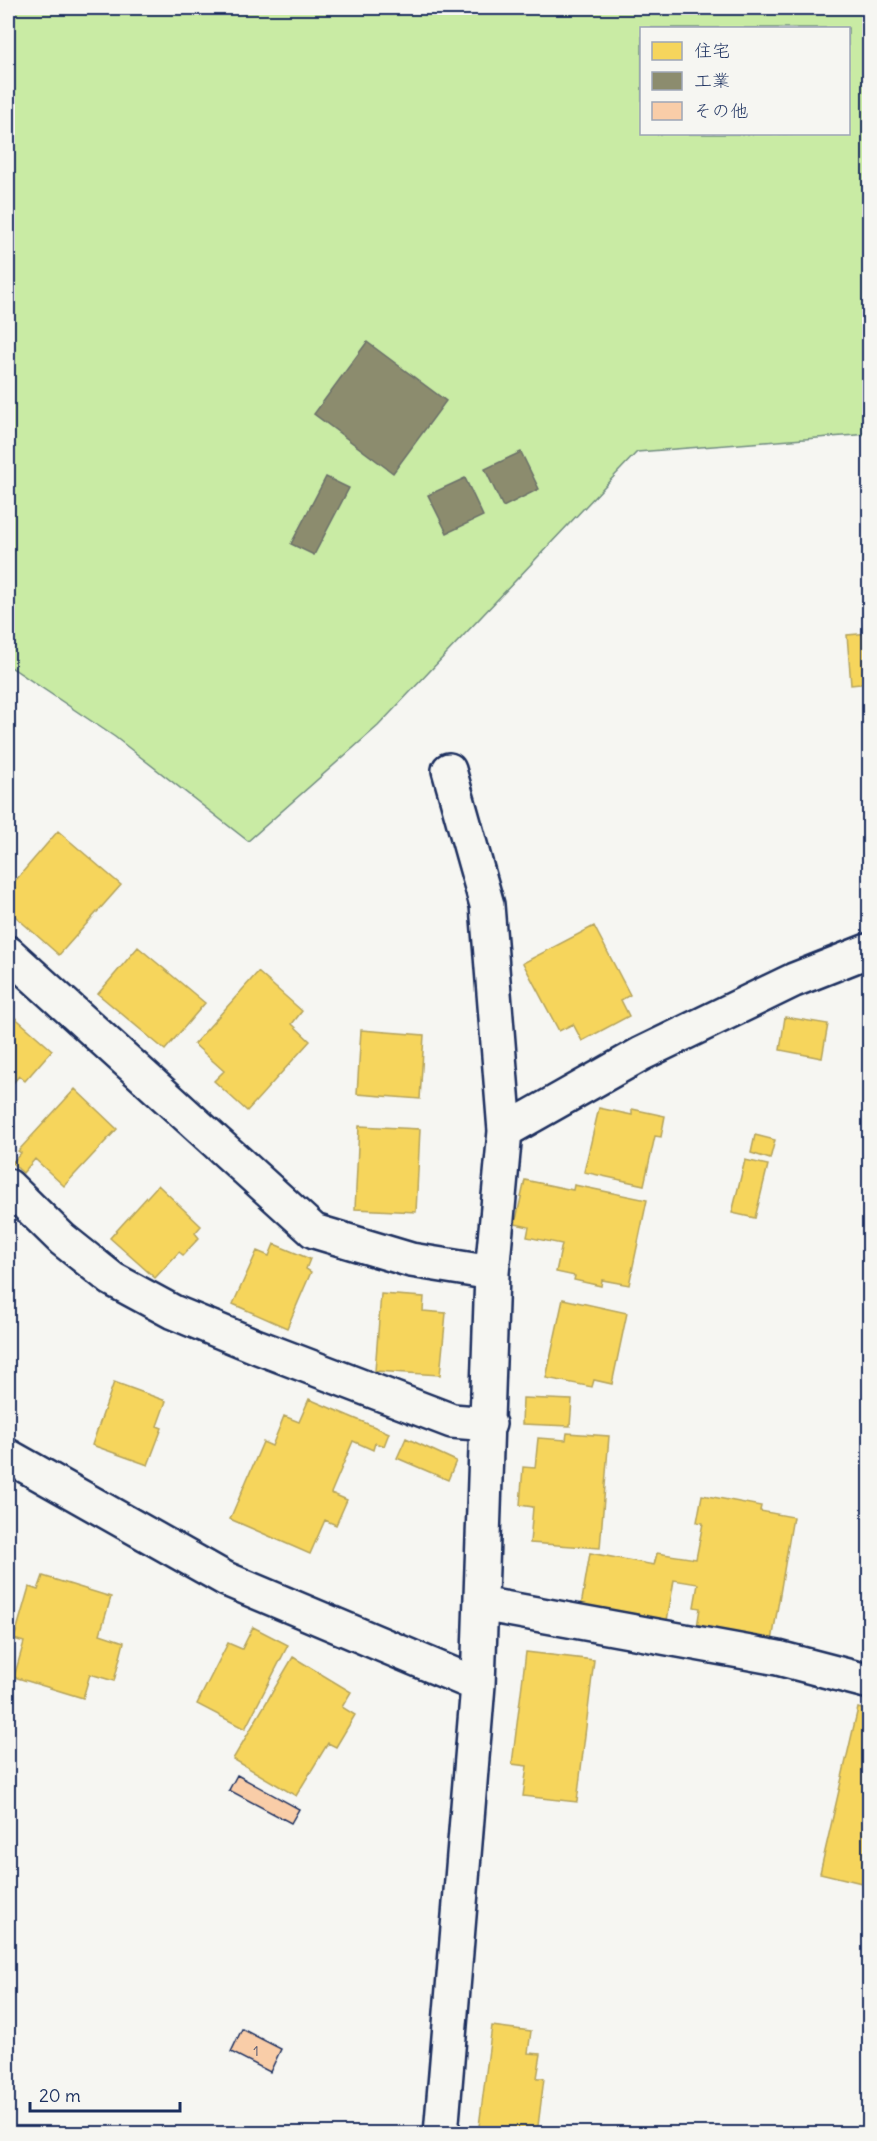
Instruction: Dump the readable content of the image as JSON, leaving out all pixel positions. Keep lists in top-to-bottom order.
{
  "house_numbers": ["1"],
  "legend": ["住宅", "工業", "その他"],
  "scale_bar": "20 m"
}
